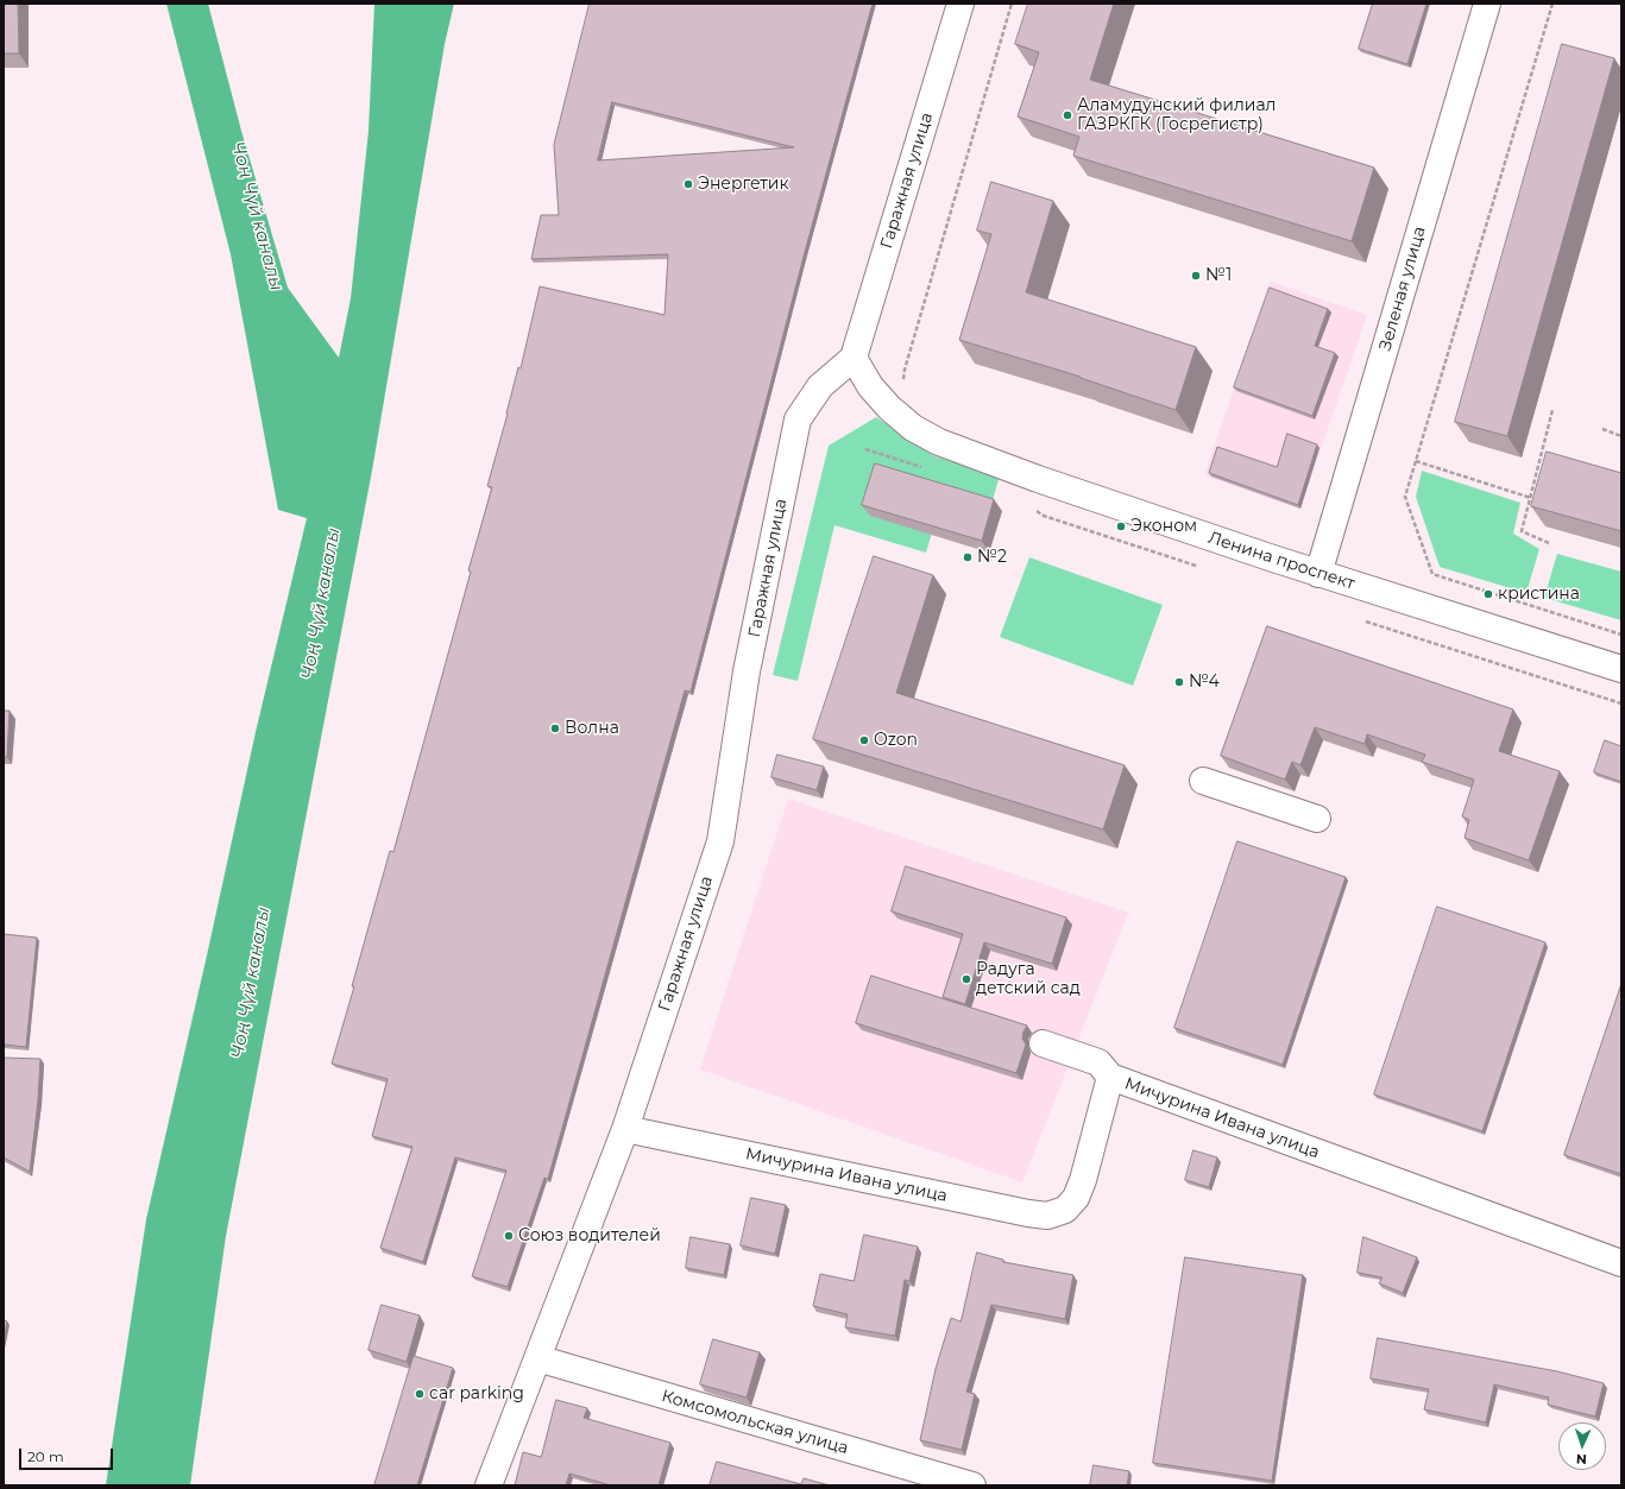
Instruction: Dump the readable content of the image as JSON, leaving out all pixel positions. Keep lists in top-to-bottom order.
{
  "streets": {
    "street": [
      "Гаражная улица",
      "Зеленая улица",
      "Ленина проспект",
      "Мичурина Ивана улица",
      "Комсомольская улица"
    ]
  },
  "crossings": [
    ["Гаражная улица", "Ленина проспект"],
    ["Гаражная улица", "Мичурина Ивана улица"],
    ["Гаражная улица", "Комсомольская улица"],
    ["Зеленая улица", "Ленина проспект"]
  ],
  "water": ["Чоң Чүй каналы"],
  "places": [
    "Аламудунский филиал ГАЗРКГК (Госрегистр)",
    "Энергетик",
    "№1",
    "Эконом",
    "№2",
    "кристина",
    "№4",
    "Волна",
    "Ozon",
    "Радуга детский сад",
    "Союз водителей",
    "car parking"
  ],
  "scale_bar": "20 m",
  "north": "bottom"
}
